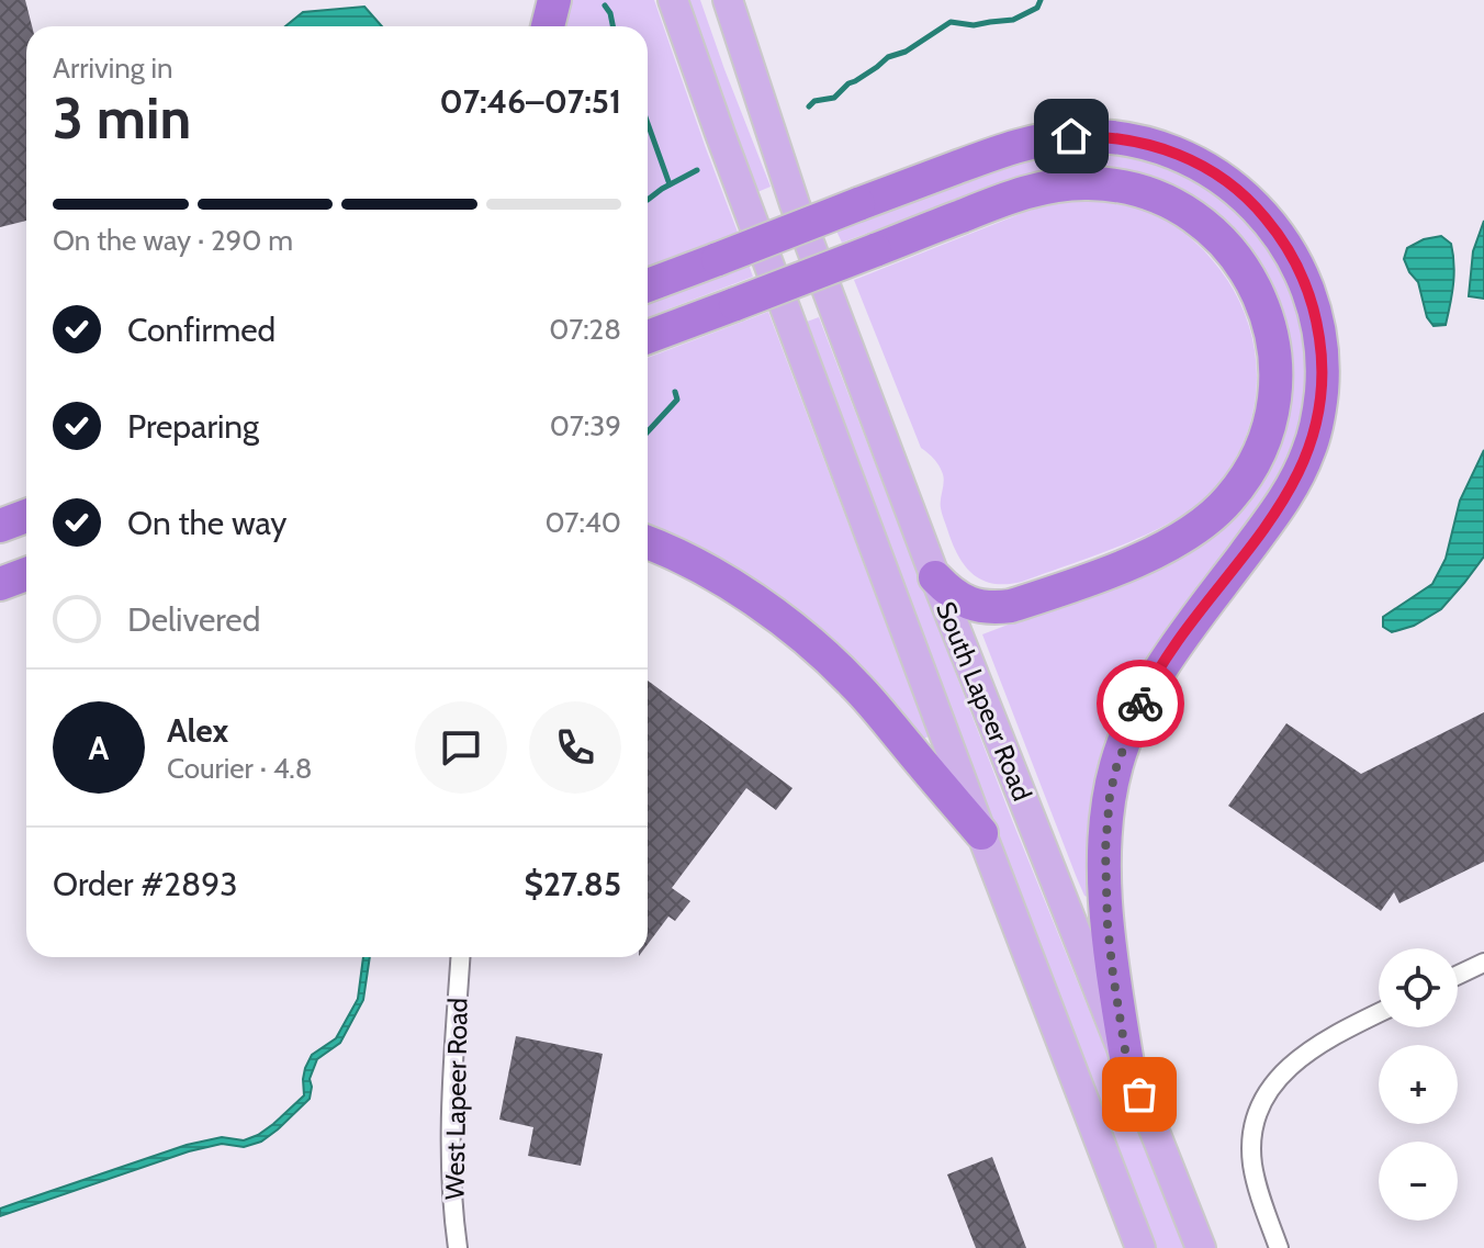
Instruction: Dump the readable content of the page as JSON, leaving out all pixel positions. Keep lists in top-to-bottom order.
{
  "streets": {
    "main road": ["South Lapeer Road"],
    "street": ["West Lapeer Road"]
  },
  "page": {
    "heading": ["3 min", "Arriving in", "07:46–07:51"],
    "panel": [
      "Alex",
      "Courier · 4.8",
      "Order #2893",
      "$27.85"
    ],
    "bar": "On the way · 290 m",
    "list": [
      ["Confirmed", "07:28"],
      ["Preparing", "07:39"],
      ["On the way", "07:40"],
      "Delivered"
    ],
    "round": "A",
    "map_buttons": ["+", "−"]
  }
}
